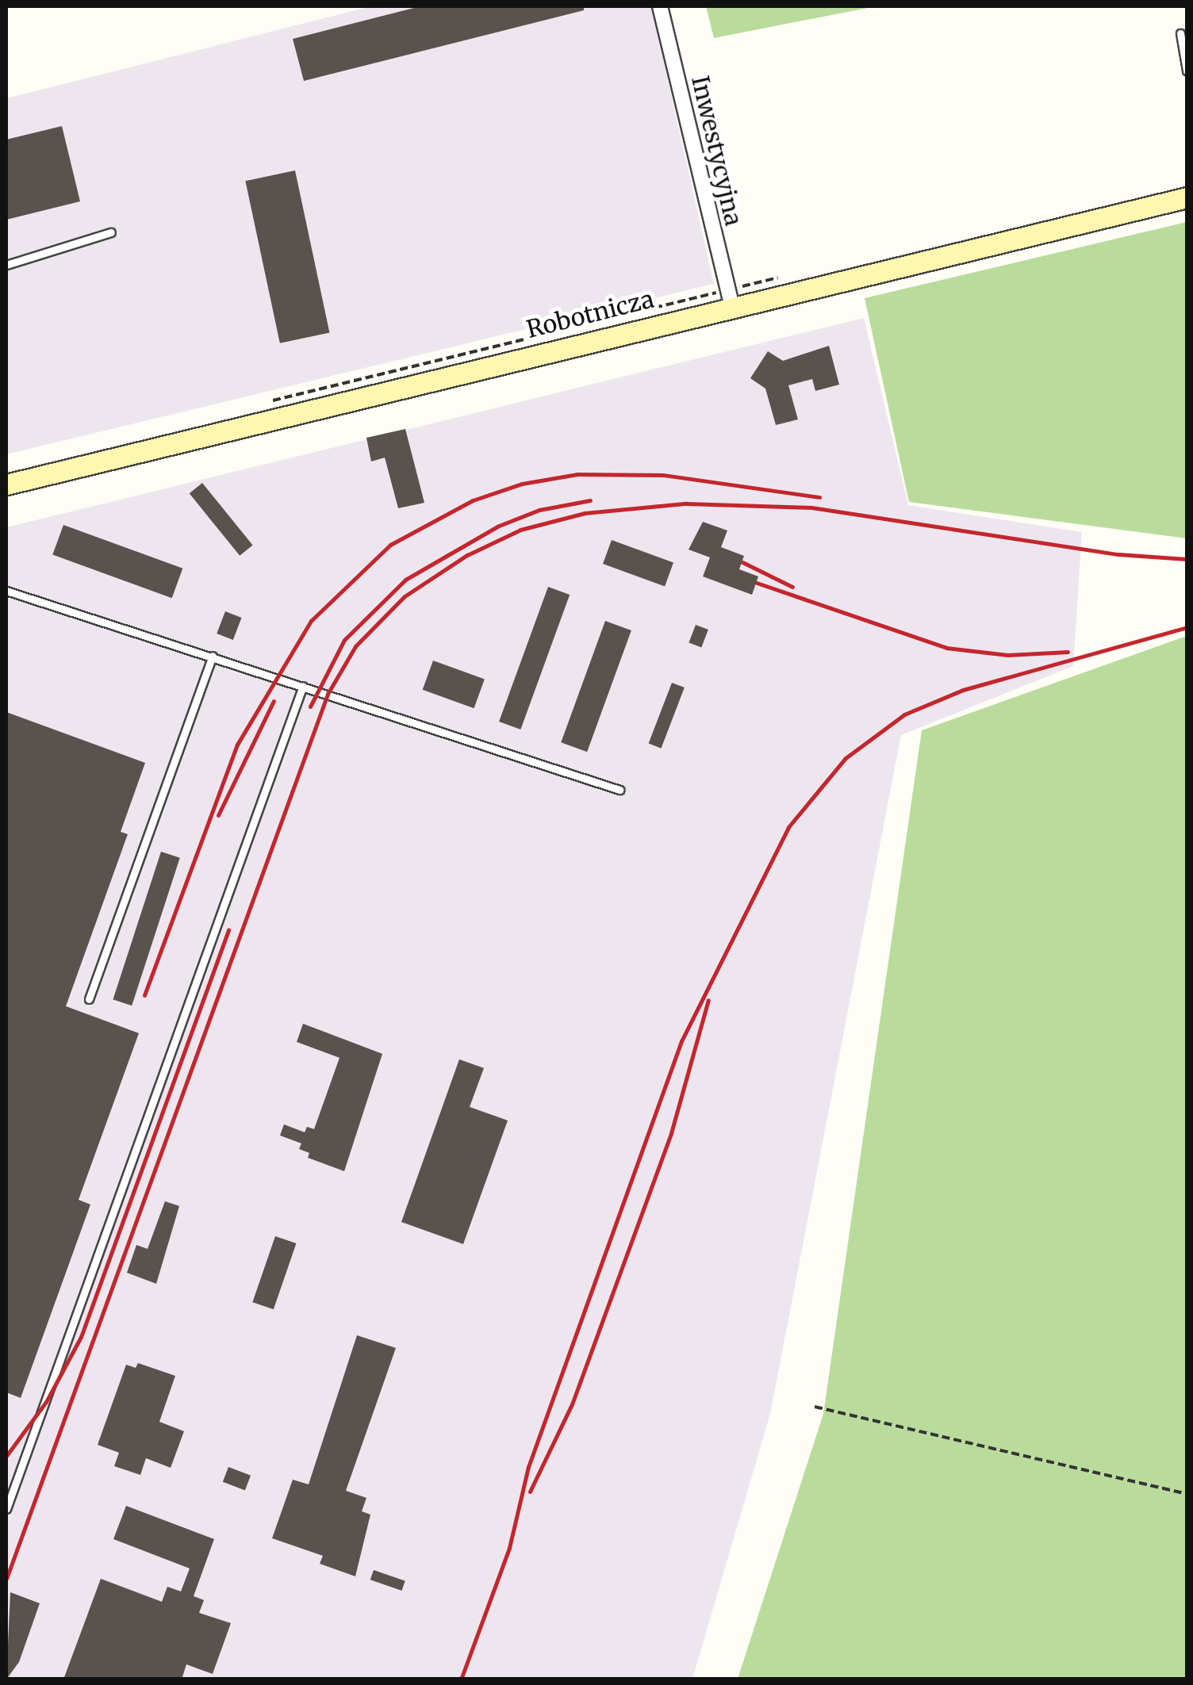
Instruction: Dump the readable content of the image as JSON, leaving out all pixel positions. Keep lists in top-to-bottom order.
{
  "streets": {
    "street": ["Inwestycyjna", "Robotnicza"]
  },
  "crossings": [
    ["Inwestycyjna", "Robotnicza"]
  ]
}
